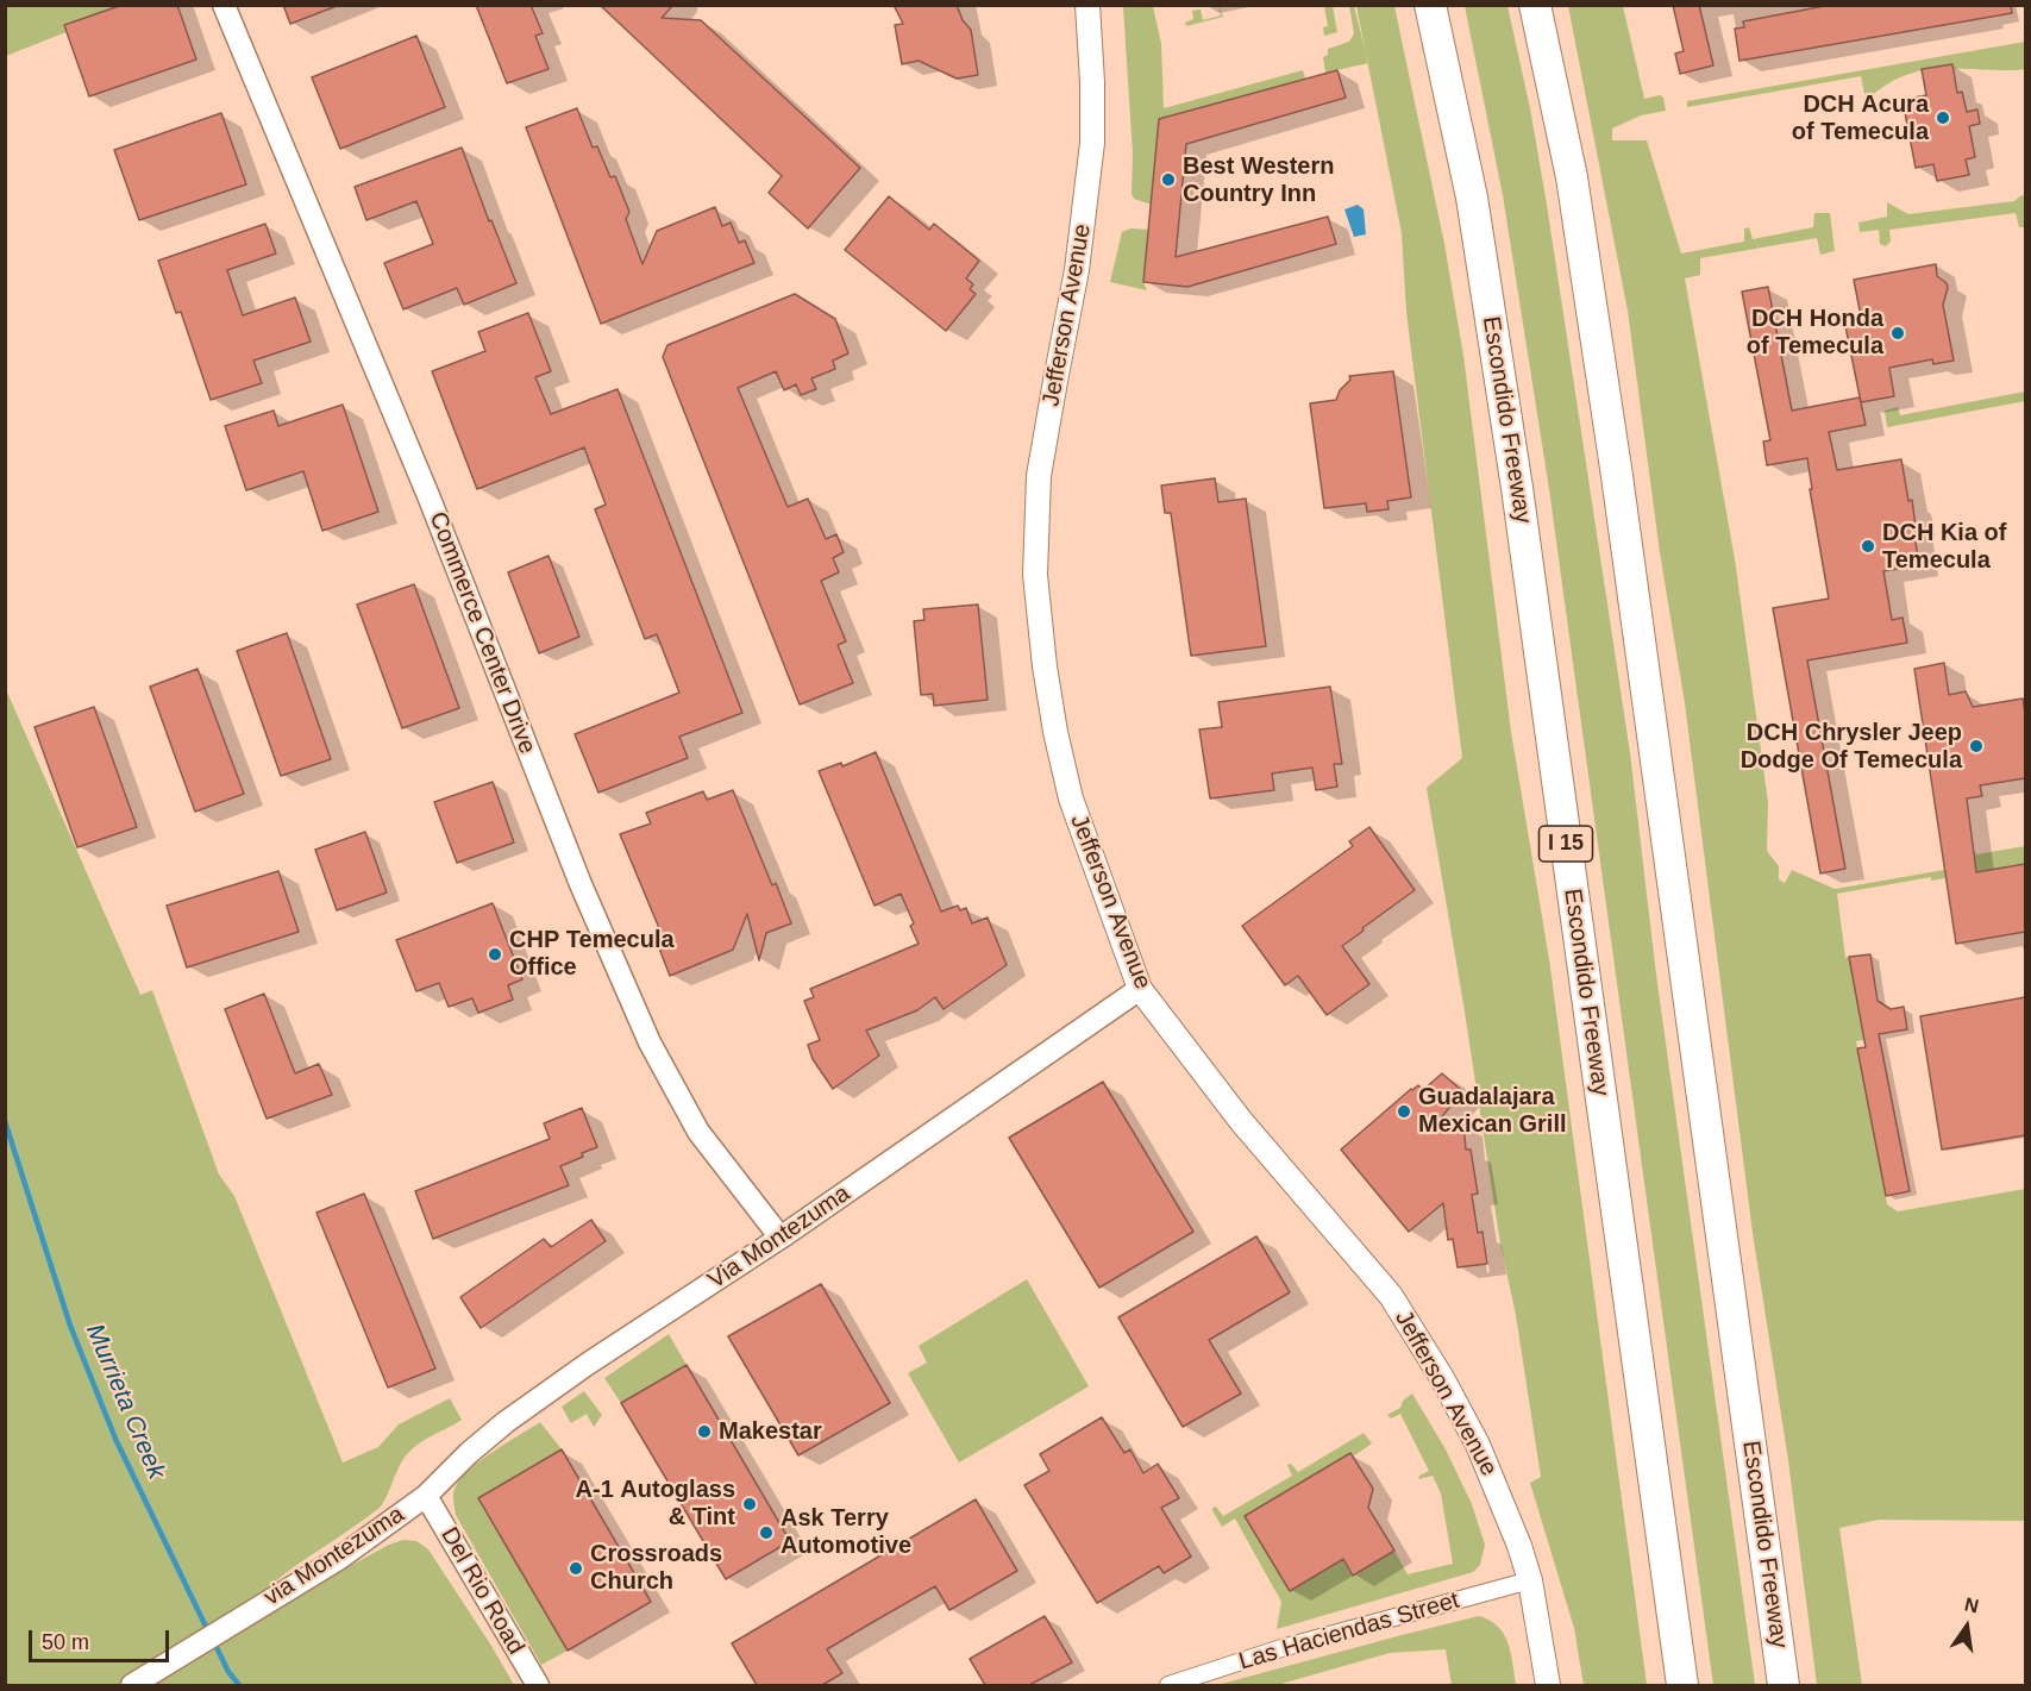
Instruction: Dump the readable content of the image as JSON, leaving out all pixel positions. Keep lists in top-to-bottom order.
{
  "streets": {
    "highway": ["Escondido Freeway", "I 15"],
    "main road": ["Jefferson Avenue"],
    "street": [
      "Commerce Center Drive",
      "Via Montezuma",
      "via Montezuma",
      "Del Rio Road",
      "Las Haciendas Street"
    ]
  },
  "crossings": [
    ["Jefferson Avenue", "Via Montezuma"],
    ["Jefferson Avenue", "Las Haciendas Street"],
    ["Commerce Center Drive", "Via Montezuma"],
    ["Via Montezuma", "via Montezuma"],
    ["Via Montezuma", "Del Rio Road"],
    ["via Montezuma", "Del Rio Road"]
  ],
  "water": ["Murrieta Creek"],
  "places": [
    "DCH Acura of Temecula",
    "Best Western Country Inn",
    "DCH Honda of Temecula",
    "DCH Kia of Temecula",
    "DCH Chrysler Jeep Dodge Of Temecula",
    "CHP Temecula Office",
    "Guadalajara Mexican Grill",
    "Makestar",
    "A-1 Autoglass & Tint",
    "Ask Terry Automotive",
    "Crossroads Church"
  ],
  "scale_bar": "50 m",
  "north": "top"
}
